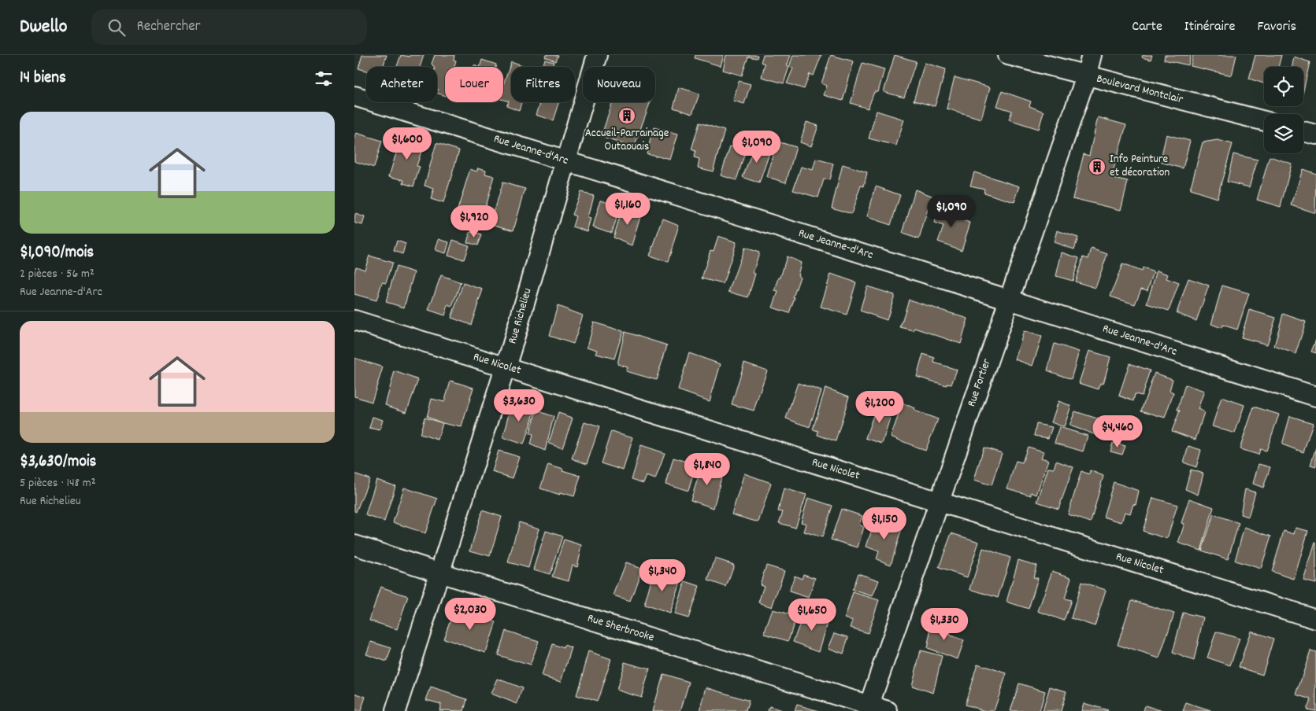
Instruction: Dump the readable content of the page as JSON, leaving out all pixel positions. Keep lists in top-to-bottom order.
{
  "streets": {
    "street": [
      "Boulevard Montclair",
      "Rue Jeanne-d'Arc",
      "Rue Richelieu",
      "Rue Nicolet",
      "Rue Fortier",
      "Rue Sherbrooke"
    ]
  },
  "crossings": [
    ["Boulevard Montclair", "Rue Fortier"],
    ["Rue Jeanne-d'Arc", "Rue Richelieu"],
    ["Rue Jeanne-d'Arc", "Rue Fortier"],
    ["Rue Richelieu", "Rue Nicolet"],
    ["Rue Richelieu", "Rue Sherbrooke"],
    ["Rue Nicolet", "Rue Fortier"],
    ["Rue Fortier", "Rue Sherbrooke"]
  ],
  "places": {
    "building": ["Accueil-Parrainage Outaouais", "Info Peinture et décoration"]
  },
  "page": {
    "header": "Dwello",
    "search": "Rechercher",
    "nav": ["Carte", "Itinéraire", "Favoris"],
    "heading": "14 biens",
    "chip": [
      "Acheter",
      "Louer",
      "Filtres",
      "Nouveau"
    ],
    "list": [
      {
        "name": "$1,090/mois",
        "note": "2 pièces · 56 m² · Rue Jeanne-d'Arc"
      },
      {
        "name": "$3,630/mois",
        "note": "5 pièces · 148 m² · Rue Richelieu"
      }
    ],
    "price": [
      "$1,600",
      "$1,090",
      "$1,160",
      "$1,090",
      "$1,920",
      "$3,630",
      "$1,200",
      "$4,460",
      "$1,840",
      "$1,150",
      "$1,340",
      "$2,030",
      "$1,650",
      "$1,330"
    ]
  }
}
